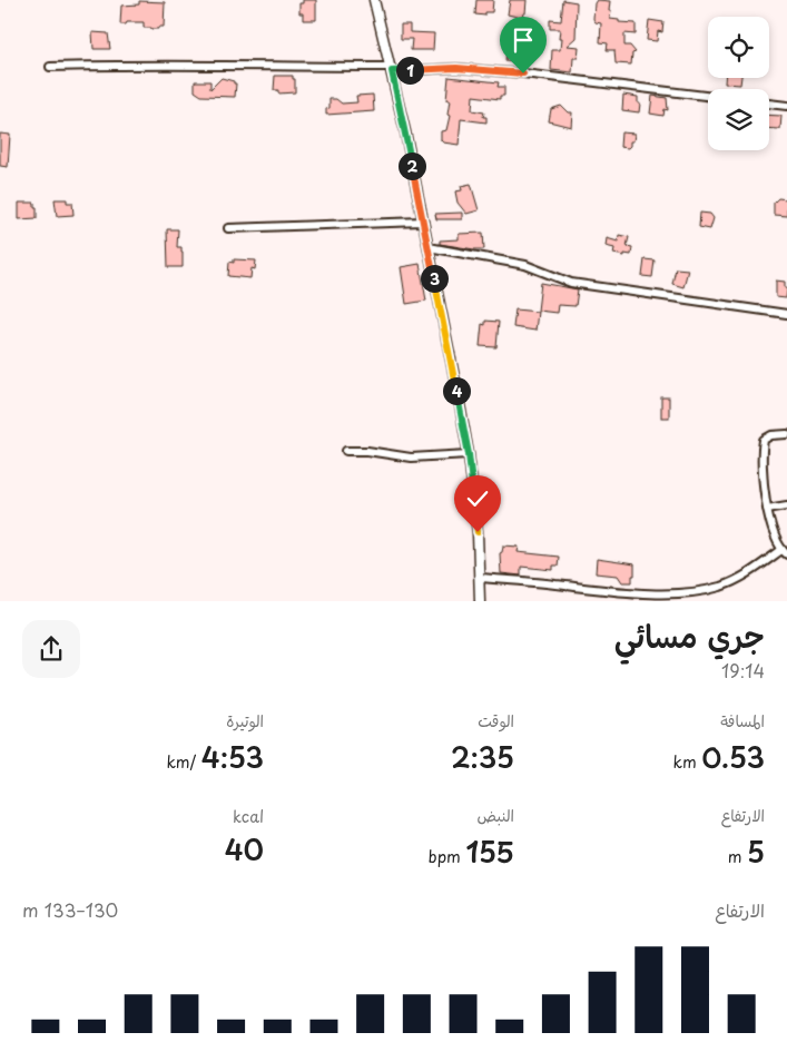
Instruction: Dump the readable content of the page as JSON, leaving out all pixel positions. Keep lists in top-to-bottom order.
{
  "page": {
    "pins": [
      "1",
      "2",
      "3",
      "4"
    ],
    "heading": ["جري مسائي", "19:14"],
    "stats": [
      ["المسافة", "0.53 km"],
      ["الوقت", "2:35"],
      ["الوتيرة", "4:53 /km"],
      ["الارتفاع", "5 m"],
      ["النبض", "155 bpm"],
      ["kcal", "40"]
    ],
    "chart": ["الارتفاع", "130–133 m"]
  }
}
